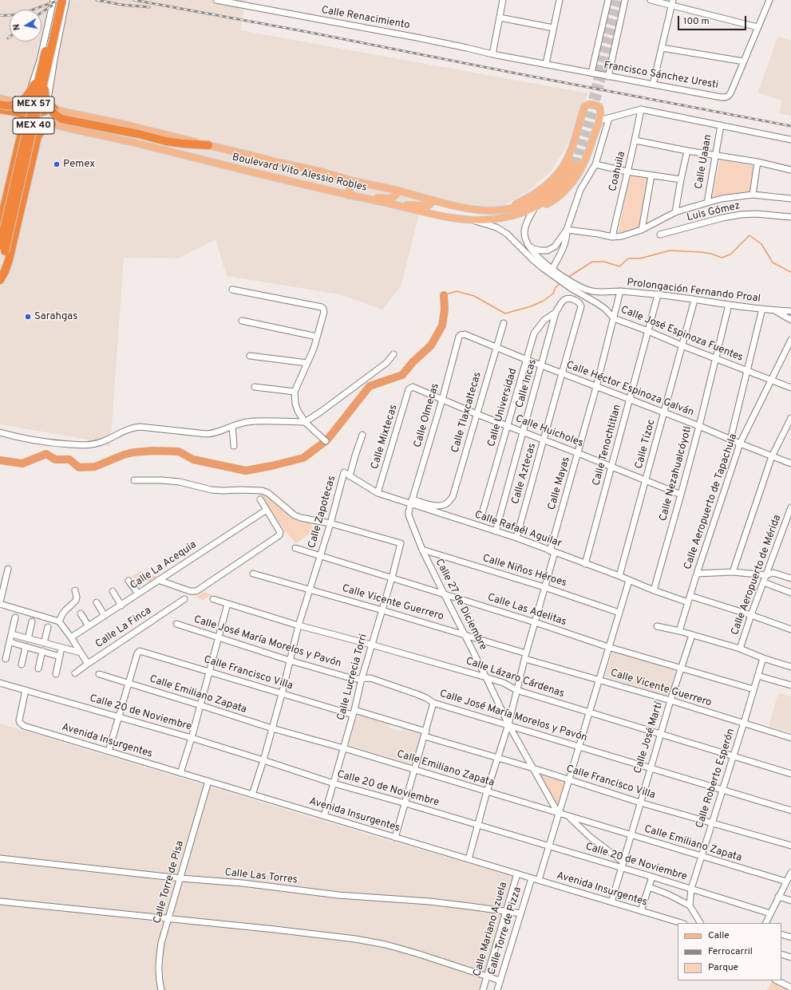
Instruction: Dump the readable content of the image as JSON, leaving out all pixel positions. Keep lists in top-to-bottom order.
{
  "streets": {
    "highway": ["MEX 40"],
    "main road": ["MEX 57", "Boulevard Vito Alessio Robles"],
    "street": [
      "Calle Renacimiento",
      "Francisco Sánchez Uresti",
      "Calle Uaaan",
      "Coahuila",
      "Luis Gómez",
      "Prolongación Fernando Proal",
      "Calle José Espinoza Fuentes",
      "Calle Incas",
      "Calle Héctor Espinoza Galván",
      "Calle Universidad",
      "Calle Tlaxcaltecas",
      "Calle Olmecas",
      "Calle Huicholes",
      "Calle Mixtecas",
      "Calle Tízoc",
      "Calle Tenochtitlan",
      "Calle Aztecas",
      "Calle Nezahualcóyotl",
      "Calle Mayas",
      "Calle Aeropuerto de Tapachula",
      "Calle Zapotecas",
      "Calle Rafaél Aguilar",
      "Calle La Acequia",
      "Calle Niños Héroes",
      "Calle Aeropuerto de Mérida",
      "Calle Vicente Guerrero",
      "Calle 27 de Diciembre",
      "Calle Las Adelitas",
      "Calle La Finca",
      "Calle José María Morelos y Pavón",
      "Calle Francisco Villa",
      "Calle Lucrecia Torri",
      "Calle Lázaro Cárdenas",
      "Calle Emiliano Zapata",
      "Calle 20 de Noviembre",
      "Calle José Martí",
      "Avenida Insurgentes",
      "Calle Roberto Esperón",
      "Calle Las Torres",
      "Calle Torre de Pisa",
      "Calle Mariano Azuela",
      "Calle Torre de Pizza"
    ]
  },
  "crossings": [
    ["Calle Renacimiento", "Francisco Sánchez Uresti"],
    ["Prolongación Fernando Proal", "Calle José Espinoza Fuentes"],
    ["Prolongación Fernando Proal", "Calle Tízoc"],
    ["Prolongación Fernando Proal", "Calle Tenochtitlan"],
    ["Prolongación Fernando Proal", "Calle Nezahualcóyotl"],
    ["Prolongación Fernando Proal", "Calle Mayas"],
    ["Calle José Espinoza Fuentes", "Calle Tízoc"],
    ["Calle José Espinoza Fuentes", "Calle Tenochtitlan"],
    ["Calle José Espinoza Fuentes", "Calle Nezahualcóyotl"],
    ["Calle José Espinoza Fuentes", "Calle Mayas"],
    ["Calle José Espinoza Fuentes", "Calle Aeropuerto de Tapachula"],
    ["Calle Incas", "Calle Héctor Espinoza Galván"],
    ["Calle Incas", "Calle Universidad"],
    ["Calle Incas", "Calle Huicholes"],
    ["Calle Incas", "Calle Aztecas"],
    ["Calle Incas", "Calle Rafaél Aguilar"],
    ["Calle Héctor Espinoza Galván", "Calle Universidad"],
    ["Calle Héctor Espinoza Galván", "Calle Tlaxcaltecas"],
    ["Calle Héctor Espinoza Galván", "Calle Olmecas"],
    ["Calle Héctor Espinoza Galván", "Calle Tízoc"],
    ["Calle Héctor Espinoza Galván", "Calle Tenochtitlan"],
    ["Calle Héctor Espinoza Galván", "Calle Aztecas"],
    ["Calle Héctor Espinoza Galván", "Calle Nezahualcóyotl"],
    ["Calle Héctor Espinoza Galván", "Calle Mayas"],
    ["Calle Héctor Espinoza Galván", "Calle Aeropuerto de Tapachula"],
    ["Calle Universidad", "Calle Huicholes"],
    ["Calle Tlaxcaltecas", "Calle Olmecas"],
    ["Calle Tlaxcaltecas", "Calle Huicholes"],
    ["Calle Tlaxcaltecas", "Calle Rafaél Aguilar"],
    ["Calle Tlaxcaltecas", "Calle 27 de Diciembre"],
    ["Calle Olmecas", "Calle Huicholes"],
    ["Calle Olmecas", "Calle Rafaél Aguilar"],
    ["Calle Olmecas", "Calle 27 de Diciembre"],
    ["Calle Huicholes", "Calle Mixtecas"],
    ["Calle Huicholes", "Calle Tízoc"],
    ["Calle Huicholes", "Calle Tenochtitlan"],
    ["Calle Huicholes", "Calle Aztecas"],
    ["Calle Huicholes", "Calle Nezahualcóyotl"],
    ["Calle Huicholes", "Calle Mayas"],
    ["Calle Mixtecas", "Calle Rafaél Aguilar"],
    ["Calle Tízoc", "Calle Rafaél Aguilar"],
    ["Calle Tenochtitlan", "Calle Rafaél Aguilar"],
    ["Calle Aztecas", "Calle Rafaél Aguilar"],
    ["Calle Nezahualcóyotl", "Calle Rafaél Aguilar"],
    ["Calle Mayas", "Calle Rafaél Aguilar"],
    ["Calle Mayas", "Calle Niños Héroes"],
    ["Calle Mayas", "Calle Vicente Guerrero"],
    ["Calle Mayas", "Calle 27 de Diciembre"],
    ["Calle Mayas", "Calle Las Adelitas"],
    ["Calle Mayas", "Calle José María Morelos y Pavón"],
    ["Calle Mayas", "Calle Francisco Villa"],
    ["Calle Mayas", "Calle Lázaro Cárdenas"],
    ["Calle Mayas", "Calle Emiliano Zapata"],
    ["Calle Mayas", "Calle 20 de Noviembre"],
    ["Calle Mayas", "Avenida Insurgentes"],
    ["Calle Aeropuerto de Tapachula", "Calle Rafaél Aguilar"],
    ["Calle Zapotecas", "Calle Rafaél Aguilar"],
    ["Calle Zapotecas", "Calle Vicente Guerrero"],
    ["Calle Zapotecas", "Calle Las Adelitas"],
    ["Calle Zapotecas", "Calle José María Morelos y Pavón"],
    ["Calle Zapotecas", "Calle Francisco Villa"],
    ["Calle Zapotecas", "Calle Lucrecia Torri"],
    ["Calle Zapotecas", "Calle Lázaro Cárdenas"],
    ["Calle Zapotecas", "Calle Emiliano Zapata"],
    ["Calle Zapotecas", "Calle 20 de Noviembre"],
    ["Calle Zapotecas", "Avenida Insurgentes"],
    ["Calle Rafaél Aguilar", "Calle 27 de Diciembre"],
    ["Calle Niños Héroes", "Calle 27 de Diciembre"],
    ["Calle Vicente Guerrero", "Calle 27 de Diciembre"],
    ["Calle Vicente Guerrero", "Calle Lucrecia Torri"],
    ["Calle Vicente Guerrero", "Calle José Martí"],
    ["Calle Vicente Guerrero", "Calle Roberto Esperón"],
    ["Calle 27 de Diciembre", "Calle Las Adelitas"],
    ["Calle 27 de Diciembre", "Calle José María Morelos y Pavón"],
    ["Calle 27 de Diciembre", "Calle Francisco Villa"],
    ["Calle 27 de Diciembre", "Calle Lázaro Cárdenas"],
    ["Calle 27 de Diciembre", "Calle Emiliano Zapata"],
    ["Calle Las Adelitas", "Calle Lucrecia Torri"],
    ["Calle Las Adelitas", "Calle José Martí"],
    ["Calle Las Adelitas", "Calle Roberto Esperón"],
    ["Calle José María Morelos y Pavón", "Calle Lucrecia Torri"],
    ["Calle José María Morelos y Pavón", "Calle José Martí"],
    ["Calle José María Morelos y Pavón", "Calle Roberto Esperón"],
    ["Calle Francisco Villa", "Calle Lucrecia Torri"],
    ["Calle Francisco Villa", "Calle Emiliano Zapata"],
    ["Calle Francisco Villa", "Calle José Martí"],
    ["Calle Francisco Villa", "Calle Roberto Esperón"],
    ["Calle Lucrecia Torri", "Calle Lázaro Cárdenas"],
    ["Calle Lucrecia Torri", "Calle Emiliano Zapata"],
    ["Calle Lucrecia Torri", "Calle 20 de Noviembre"],
    ["Calle Lucrecia Torri", "Avenida Insurgentes"],
    ["Calle Lázaro Cárdenas", "Calle José Martí"],
    ["Calle Lázaro Cárdenas", "Calle Roberto Esperón"],
    ["Calle Emiliano Zapata", "Calle José Martí"],
    ["Calle Emiliano Zapata", "Calle Roberto Esperón"],
    ["Calle 20 de Noviembre", "Calle José Martí"],
    ["Calle 20 de Noviembre", "Avenida Insurgentes"],
    ["Calle 20 de Noviembre", "Calle Roberto Esperón"],
    ["Calle José Martí", "Avenida Insurgentes"],
    ["Avenida Insurgentes", "Calle Torre de Pisa"],
    ["Avenida Insurgentes", "Calle Mariano Azuela"],
    ["Avenida Insurgentes", "Calle Torre de Pizza"],
    ["Calle Las Torres", "Calle Torre de Pisa"],
    ["Calle Las Torres", "Calle Mariano Azuela"],
    ["Calle Las Torres", "Calle Torre de Pizza"]
  ],
  "places": ["Pemex", "Sarahgas"],
  "legend": ["Calle", "Ferrocarril", "Parque"],
  "scale_bar": "100 m",
  "north": "left"
}
